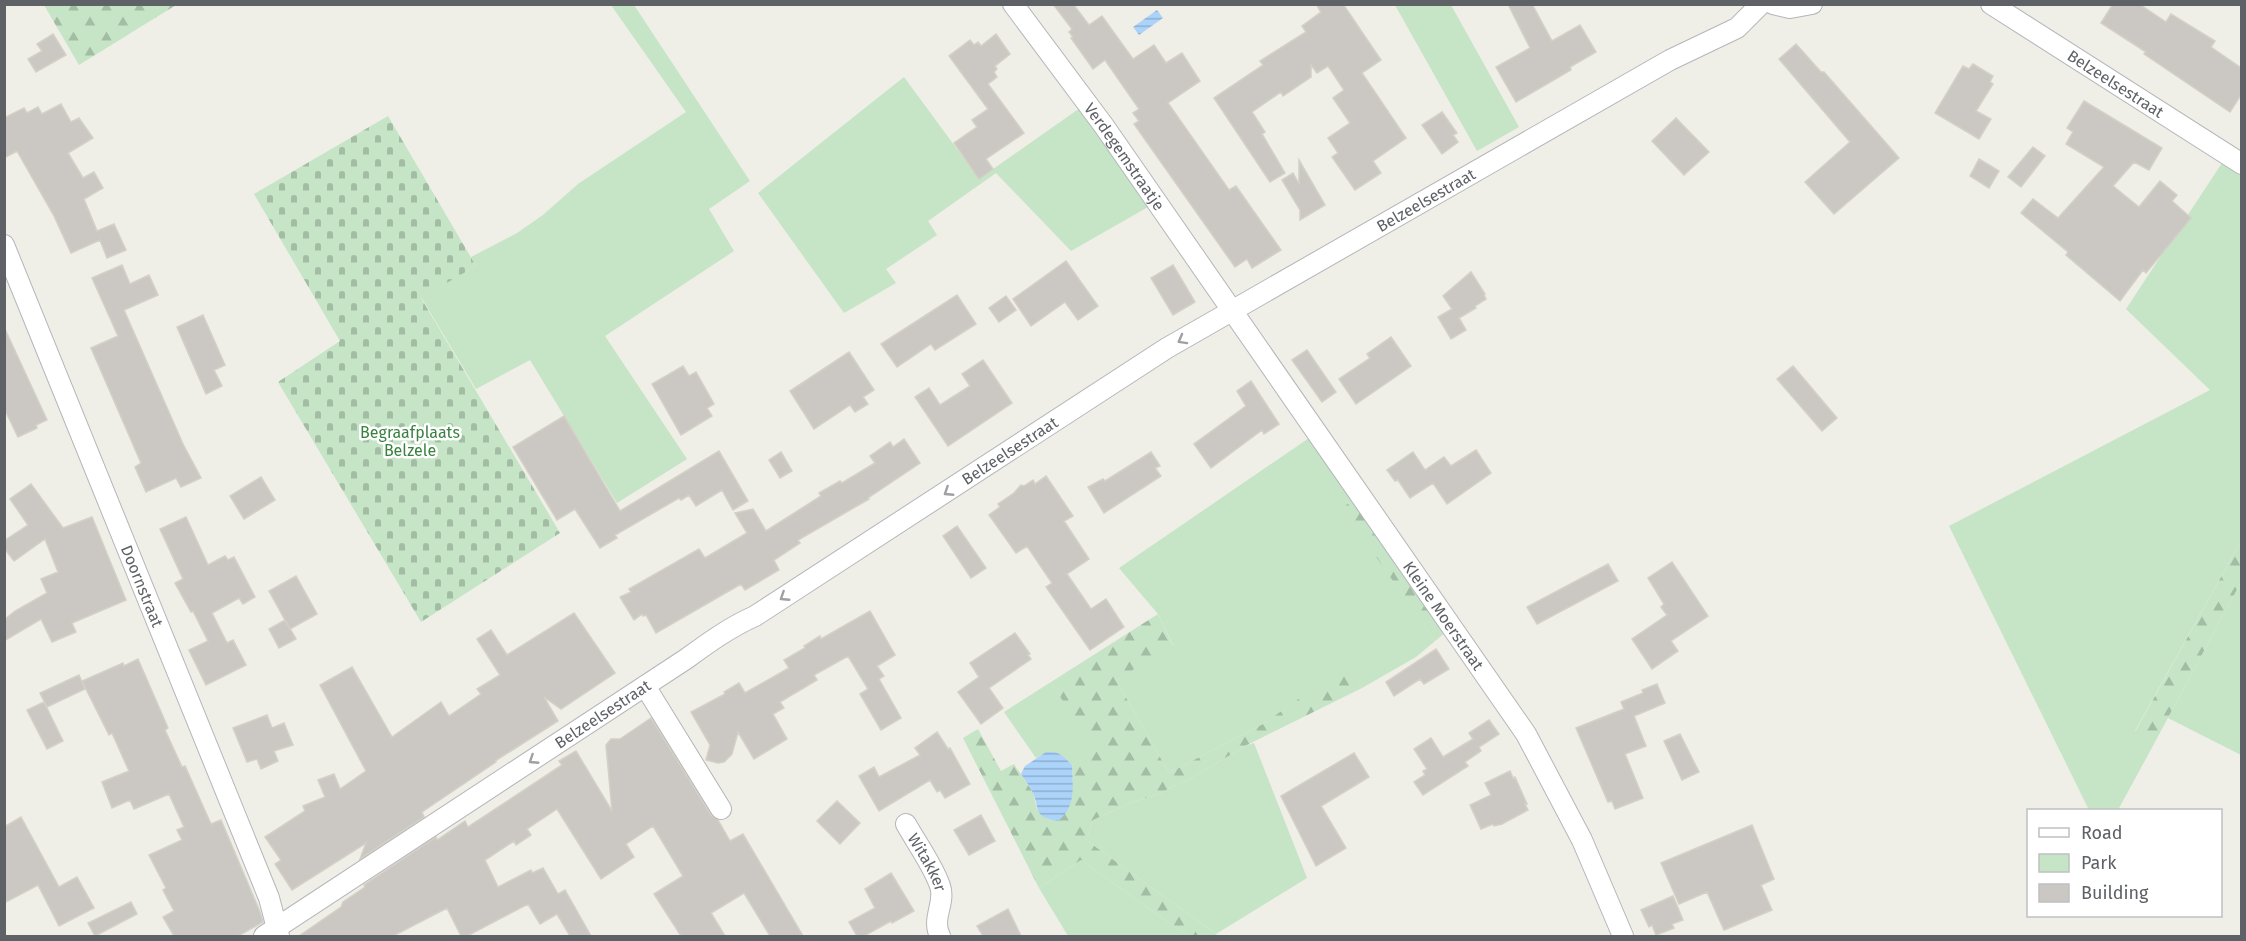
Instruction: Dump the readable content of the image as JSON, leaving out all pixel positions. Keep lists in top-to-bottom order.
{
  "streets": {
    "street": [
      "Belzeelsestraat",
      "Verdegemstraatje",
      "Doornstraat",
      "Kleine Moerstraat",
      "Witakker"
    ]
  },
  "crossings": [
    ["Belzeelsestraat", "Verdegemstraatje"],
    ["Belzeelsestraat", "Doornstraat"],
    ["Belzeelsestraat", "Kleine Moerstraat"],
    ["Verdegemstraatje", "Kleine Moerstraat"]
  ],
  "one_way": ["Belzeelsestraat"],
  "parks": ["Begraafplaats Belzele"],
  "legend": ["Road", "Park", "Building"]
}
